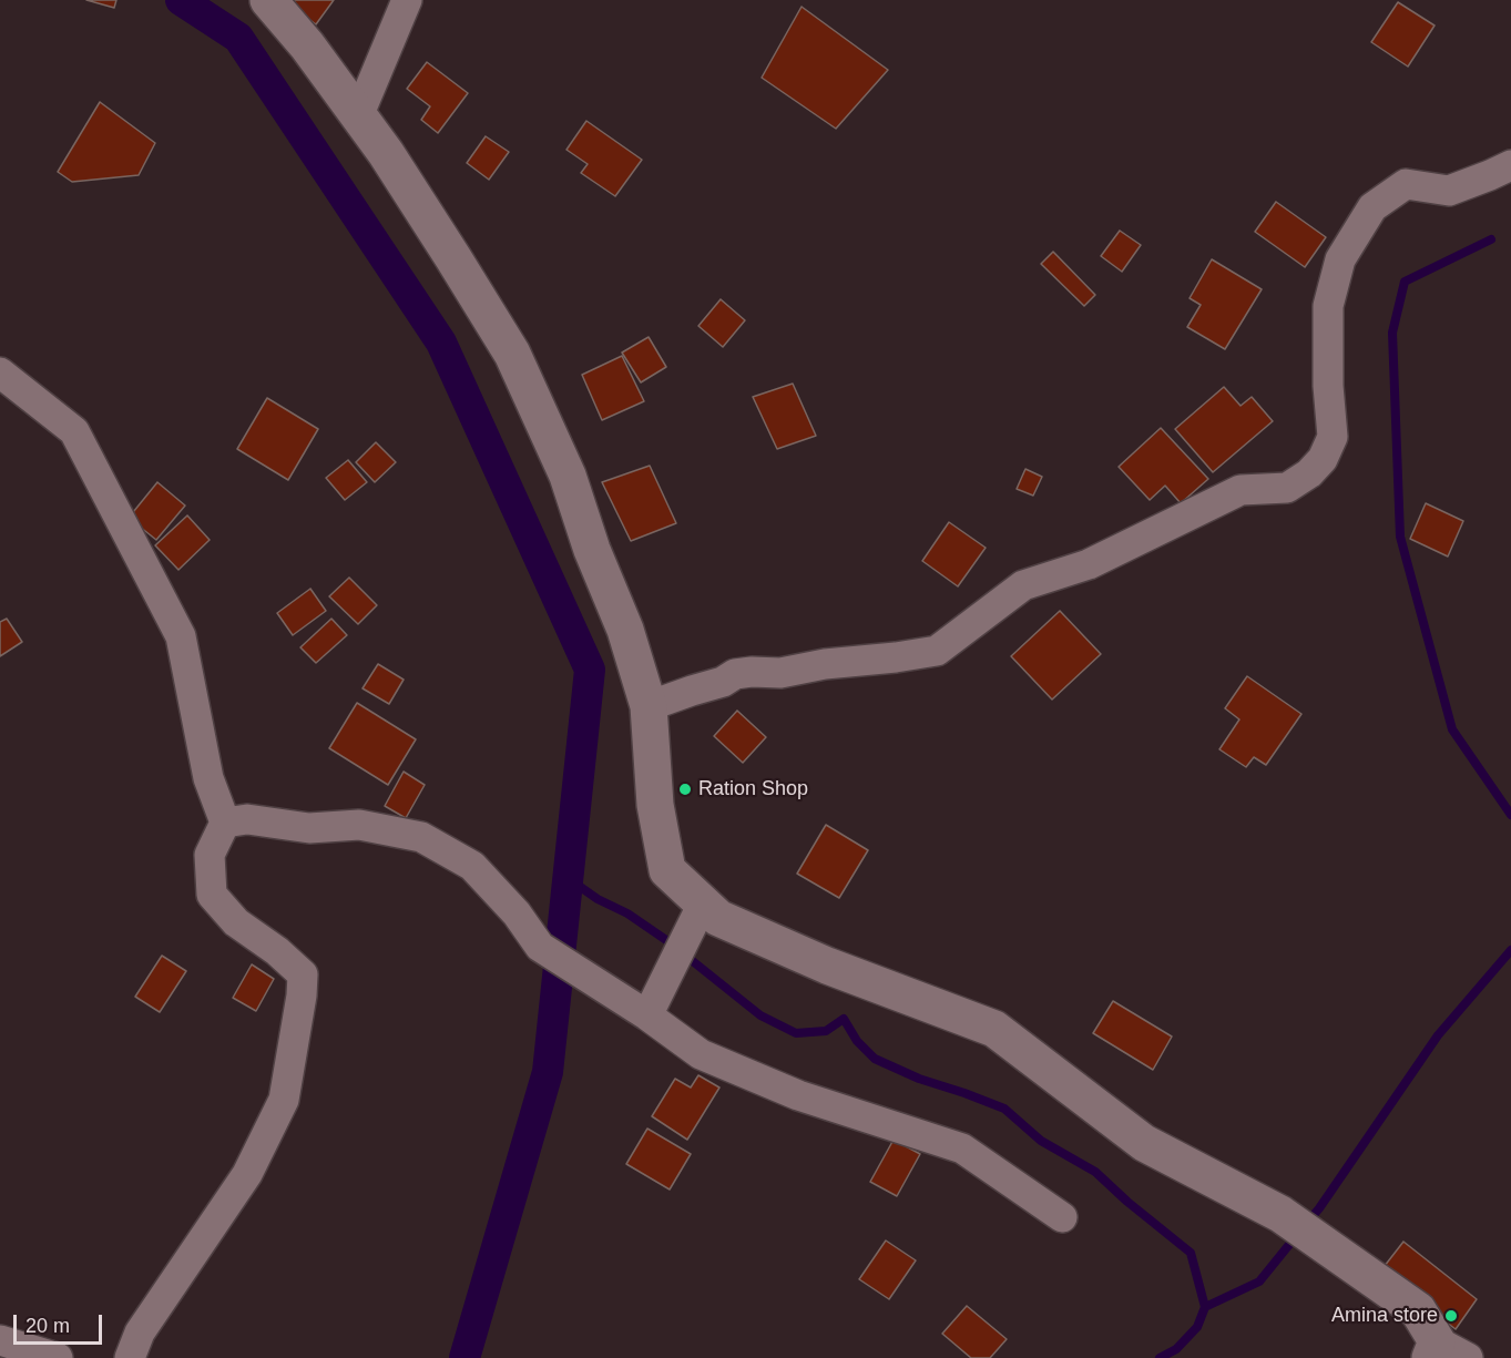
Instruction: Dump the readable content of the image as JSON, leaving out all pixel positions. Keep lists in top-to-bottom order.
{
  "places": ["Ration Shop", "Amina store"],
  "scale_bar": "20 m"
}
